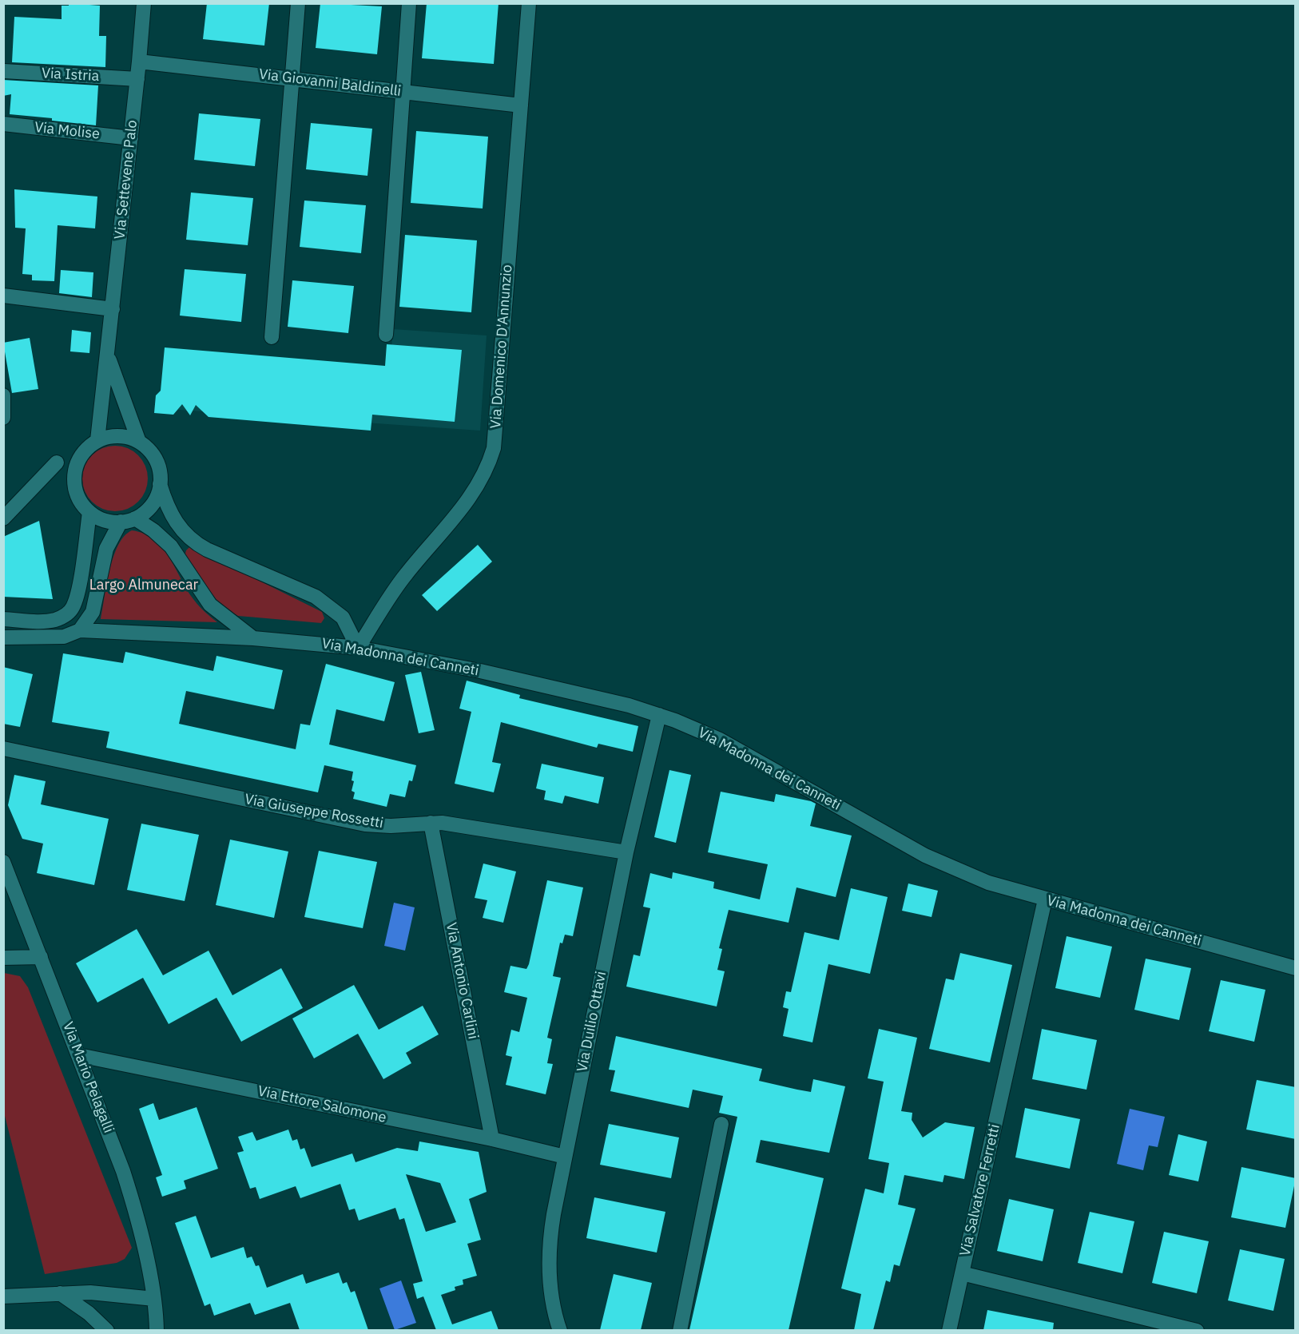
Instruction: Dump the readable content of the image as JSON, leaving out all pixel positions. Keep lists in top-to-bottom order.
{
  "streets": {
    "street": [
      "Via Istria",
      "Via Giovanni Baldinelli",
      "Via Molise",
      "Via Settevene Palo",
      "Via Domenico D'Annunzio",
      "Via Madonna dei Canneti",
      "Via Giuseppe Rossetti",
      "Via Antonio Carlini",
      "Via Duilio Ottavi",
      "Via Mario Pelagalli",
      "Via Ettore Salomone",
      "Via Salvatore Ferretti"
    ]
  },
  "crossings": [
    ["Via Istria", "Via Settevene Palo"],
    ["Via Giovanni Baldinelli", "Via Settevene Palo"],
    ["Via Giovanni Baldinelli", "Via Domenico D'Annunzio"],
    ["Via Molise", "Via Settevene Palo"],
    ["Via Domenico D'Annunzio", "Via Madonna dei Canneti"],
    ["Via Madonna dei Canneti", "Via Duilio Ottavi"],
    ["Via Madonna dei Canneti", "Via Salvatore Ferretti"],
    ["Via Giuseppe Rossetti", "Via Antonio Carlini"],
    ["Via Giuseppe Rossetti", "Via Duilio Ottavi"],
    ["Via Antonio Carlini", "Via Ettore Salomone"],
    ["Via Duilio Ottavi", "Via Ettore Salomone"],
    ["Via Mario Pelagalli", "Via Ettore Salomone"]
  ],
  "parks": ["Largo Almunecar"]
}
